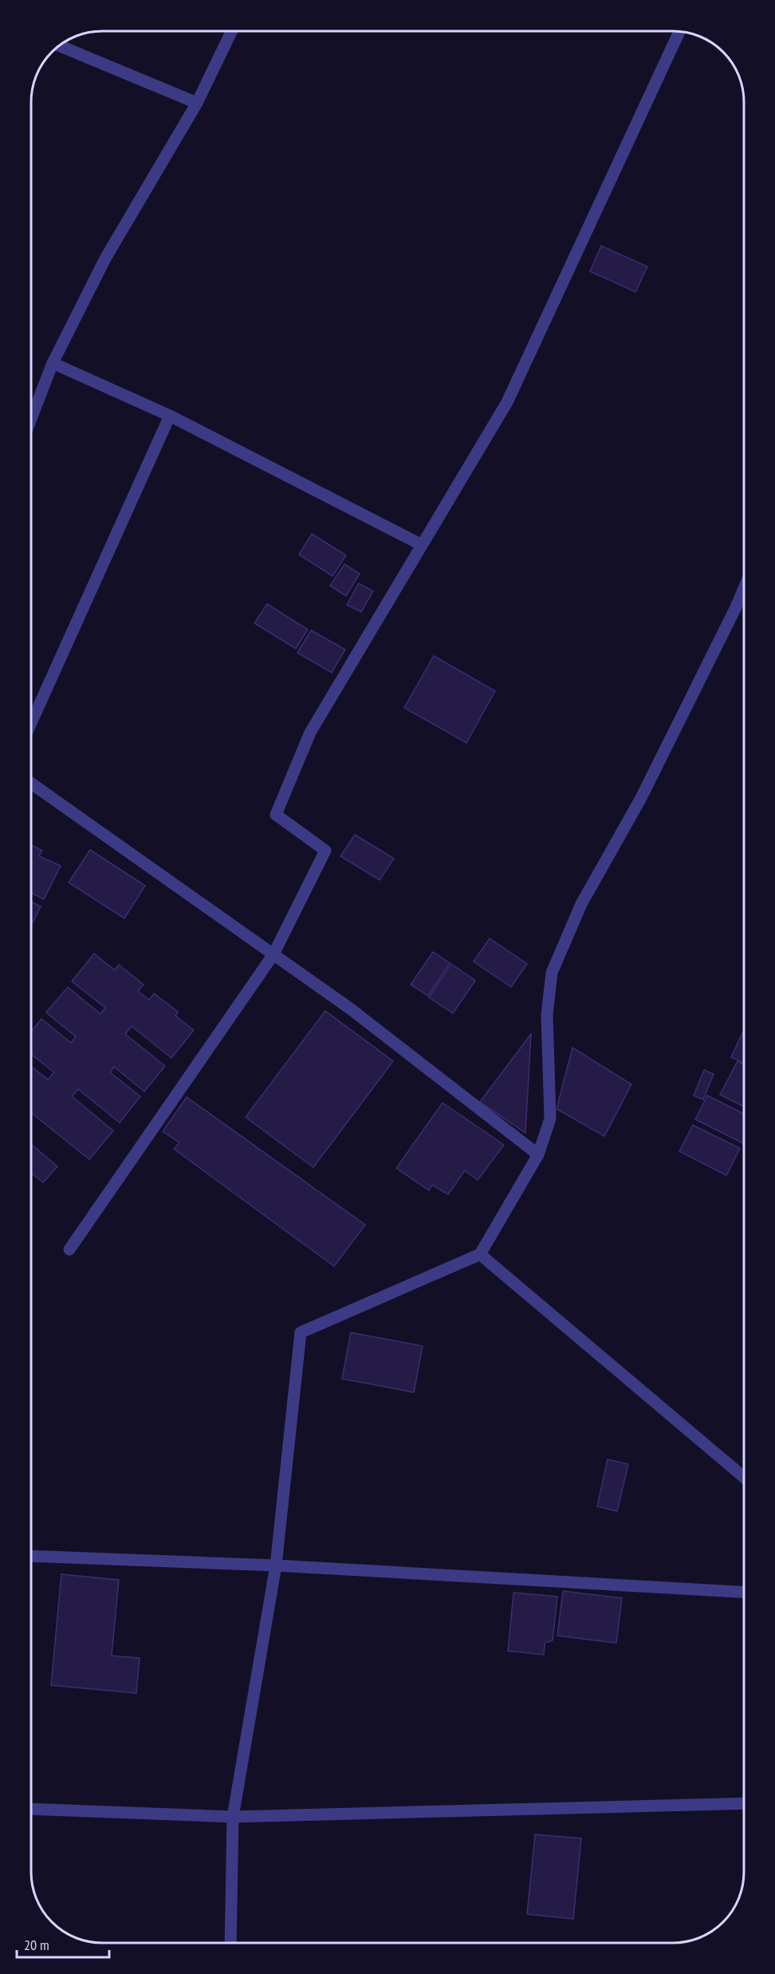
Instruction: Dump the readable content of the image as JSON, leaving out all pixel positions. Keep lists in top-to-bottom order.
{
  "scale_bar": "20 m"
}
